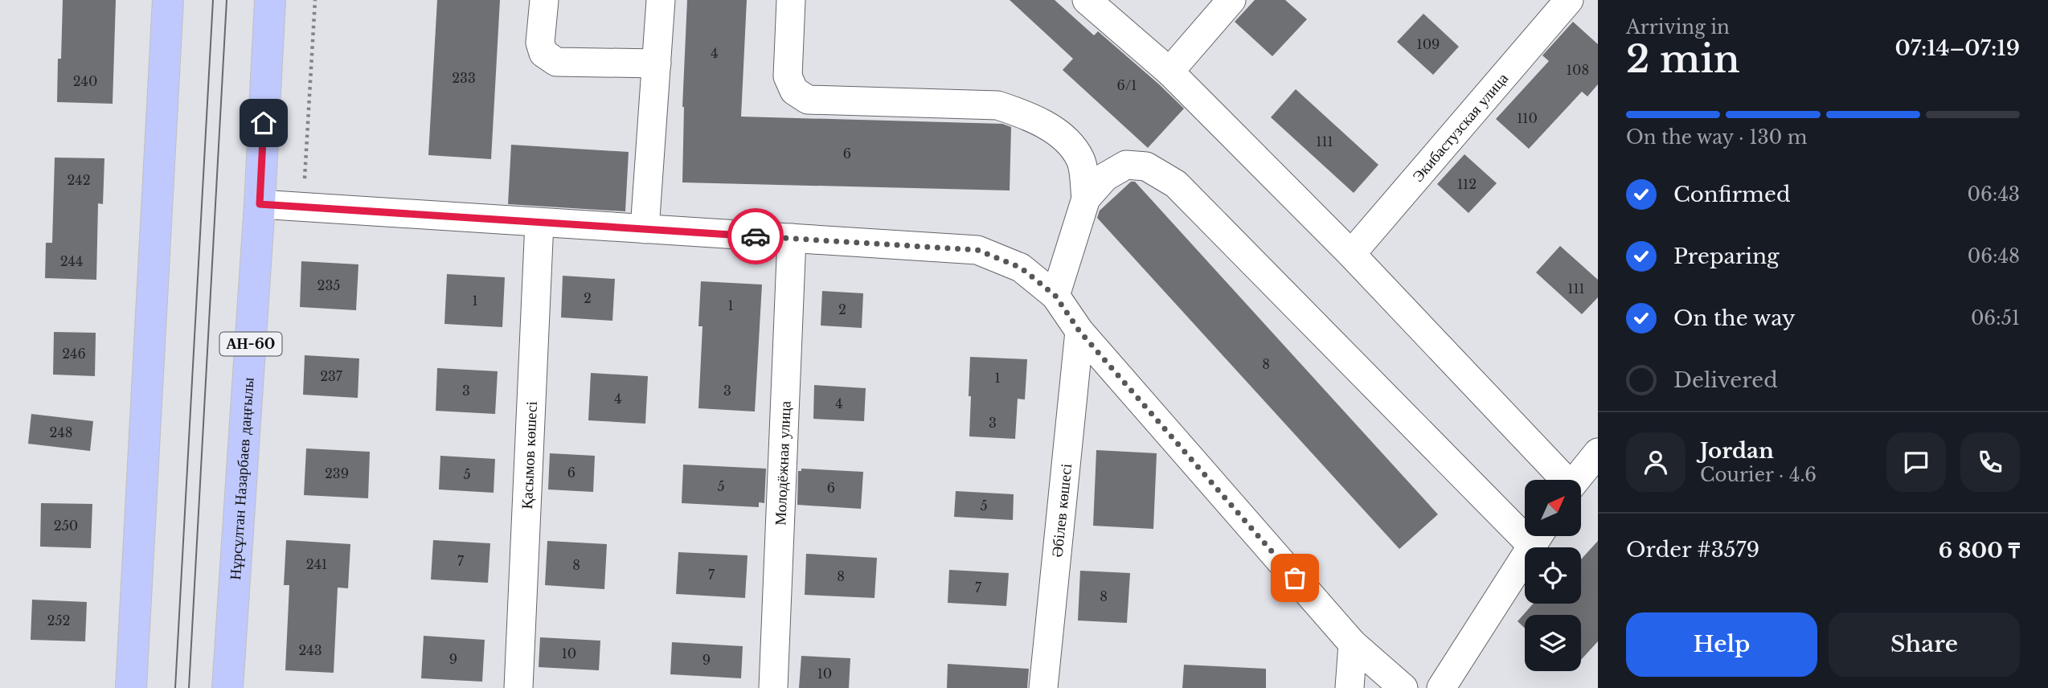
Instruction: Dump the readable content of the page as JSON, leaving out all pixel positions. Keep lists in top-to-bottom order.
{
  "streets": {
    "main road": ["АН-60", "Нұрсұлтан Назарбаев даңғылы"],
    "street": [
      "Экибастузская улица",
      "Қасымов көшесі",
      "Молодёжная улица",
      "Әбілев көшесі"
    ]
  },
  "house_numbers": [
    "109",
    "4",
    "108",
    "233",
    "240",
    "6/1",
    "110",
    "111",
    "6",
    "242",
    "112",
    "244",
    "235",
    "111",
    "2",
    "1",
    "1",
    "2",
    "246",
    "8",
    "237",
    "1",
    "3",
    "3",
    "4",
    "4",
    "3",
    "248",
    "6",
    "239",
    "5",
    "5",
    "6",
    "5",
    "250",
    "7",
    "241",
    "8",
    "7",
    "8",
    "7",
    "8",
    "252",
    "243",
    "10",
    "9",
    "9",
    "10"
  ],
  "north": "top right",
  "page": {
    "heading": ["2 min", "Arriving in", "07:14–07:19"],
    "panel": [
      "Jordan",
      "Courier · 4.6",
      "Order #3579",
      "6 800 ₸"
    ],
    "bar": "On the way · 130 m",
    "list": [
      ["Confirmed", "06:43"],
      ["Preparing", "06:48"],
      ["On the way", "06:51"],
      "Delivered"
    ],
    "buttons": ["Help", "Share"]
  }
}
